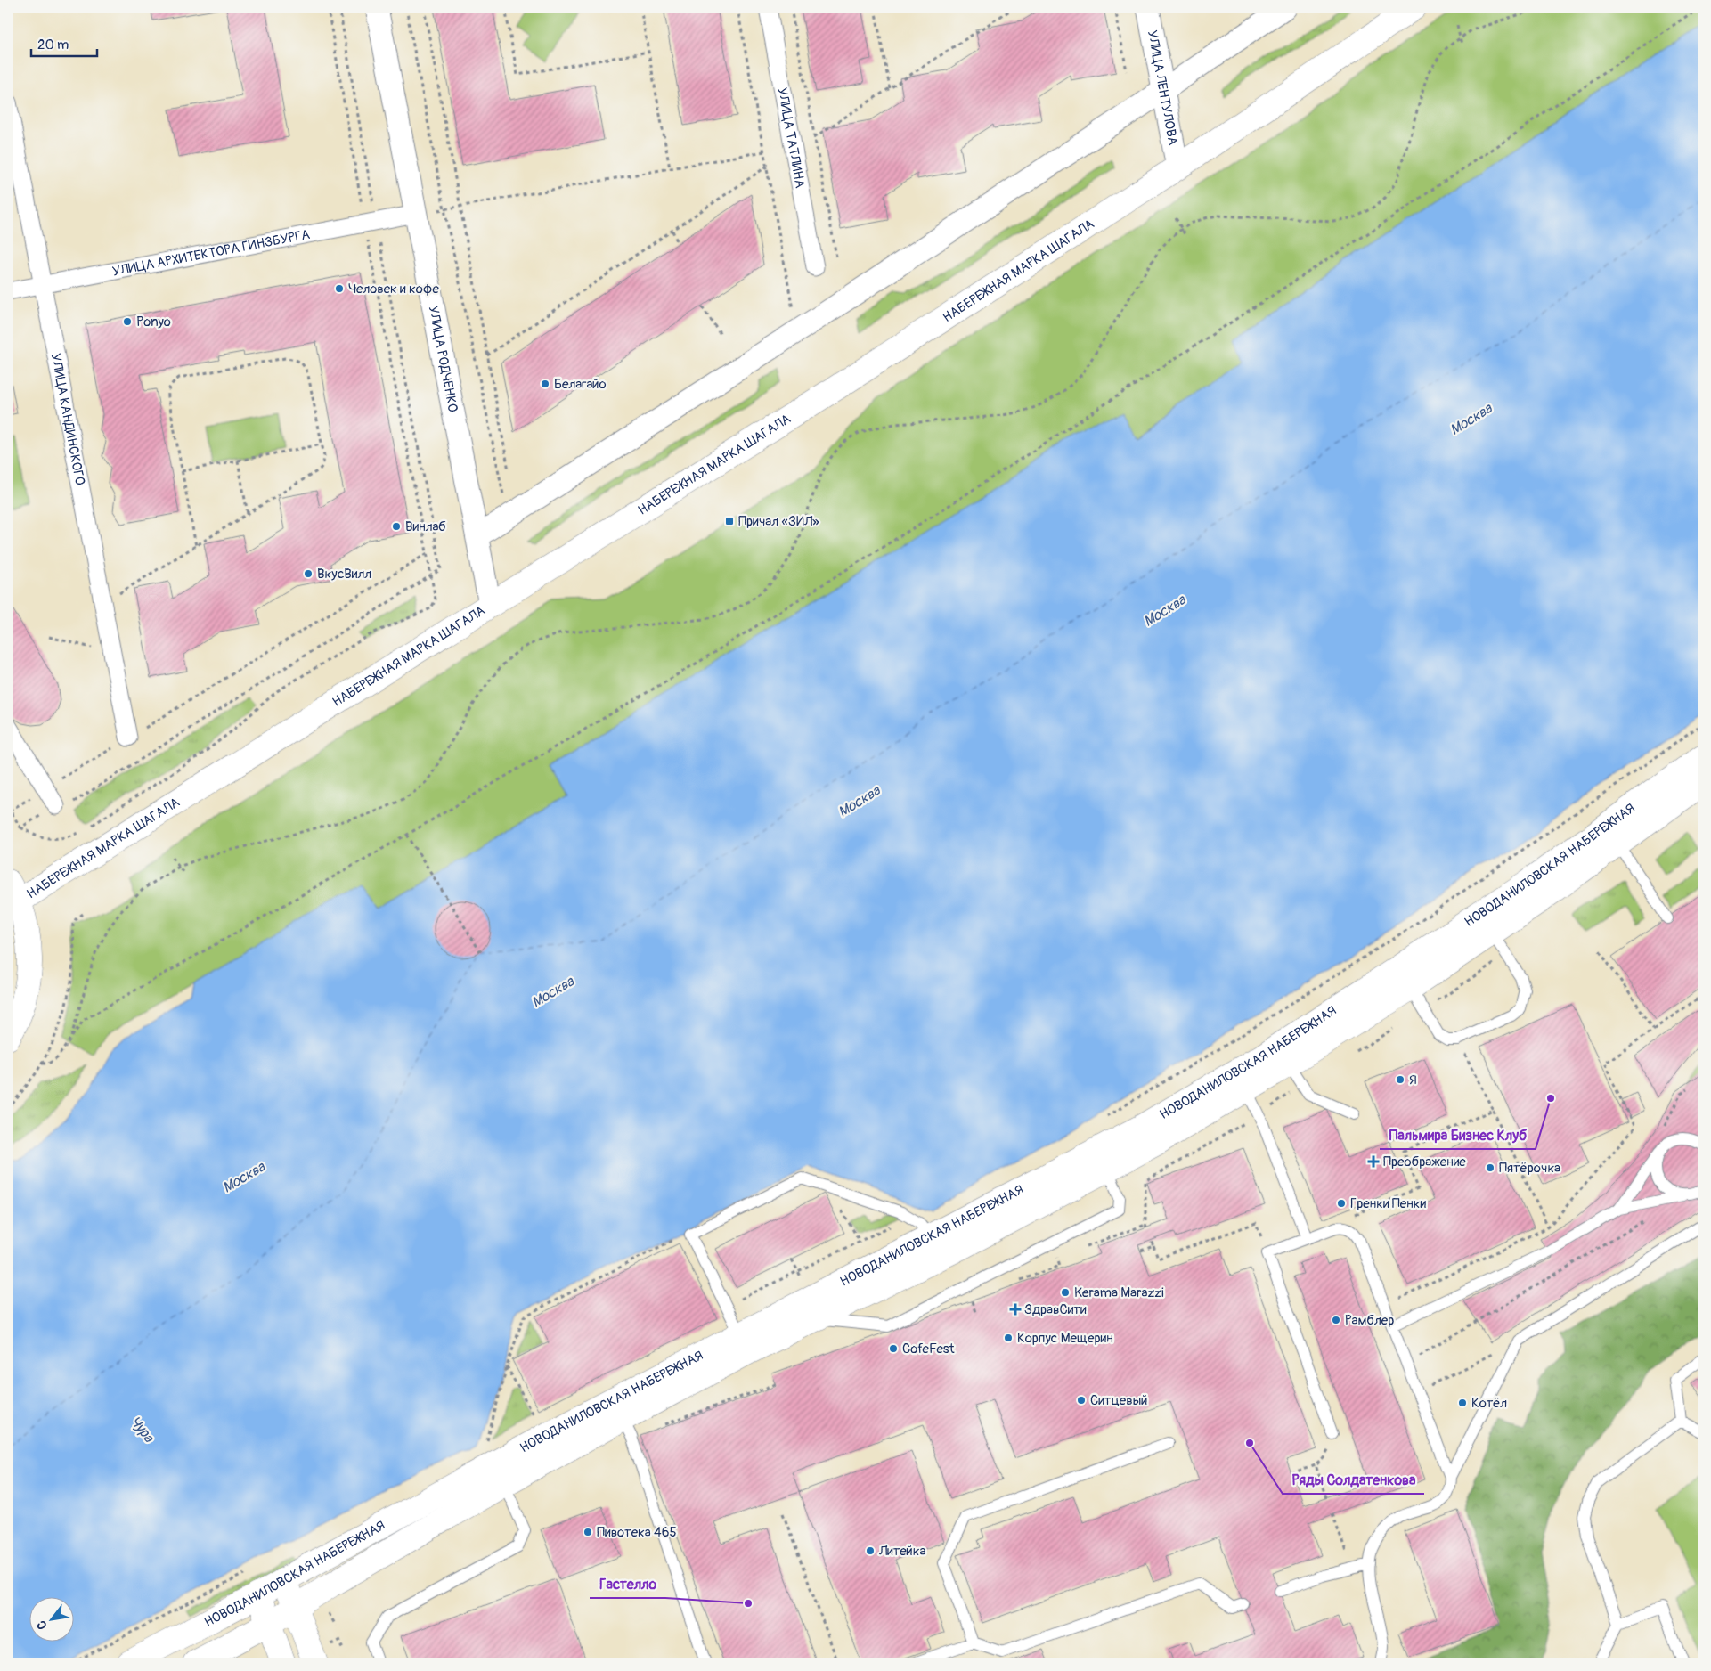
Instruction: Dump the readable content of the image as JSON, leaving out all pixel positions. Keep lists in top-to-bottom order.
{
  "streets": {
    "main road": ["НАБЕРЕЖНАЯ МАРКА ШАГАЛА", "НОВОДАНИЛОВСКАЯ НАБЕРЕЖНАЯ"],
    "street": [
      "УЛИЦА ЛЕНТУЛОВА",
      "УЛИЦА ТАТЛИНА",
      "УЛИЦА АРХИТЕКТОРА ГИНЗБУРГА",
      "УЛИЦА РОДЧЕНКО",
      "УЛИЦА КАНДИНСКОГО"
    ]
  },
  "crossings": [
    ["УЛИЦА ЛЕНТУЛОВА", "НАБЕРЕЖНАЯ МАРКА ШАГАЛА"],
    ["УЛИЦА АРХИТЕКТОРА ГИНЗБУРГА", "УЛИЦА РОДЧЕНКО"],
    ["УЛИЦА АРХИТЕКТОРА ГИНЗБУРГА", "УЛИЦА КАНДИНСКОГО"],
    ["НАБЕРЕЖНАЯ МАРКА ШАГАЛА", "УЛИЦА РОДЧЕНКО"]
  ],
  "water": ["Москва", "Чура"],
  "places": {
    "other": [
      "Человек и кофе",
      "Ponyo",
      "Белагайо",
      "Винлаб",
      "ВкусВилл",
      "Я",
      "Пальмира Бизнес Клуб",
      "Пятёрочка",
      "Гренки Пенки",
      "Kerama Marazzi",
      "Рамблер",
      "Корпус Мещерин",
      "CofeFest",
      "Ситцевый",
      "Котёл",
      "Ряды Солдатенкова",
      "Пивотека 465",
      "Литейка",
      "Гастелло"
    ],
    "transit": ["Причал «ЗИЛ»"],
    "health": ["Преображение", "ЗдравСити"]
  },
  "scale_bar": "20 m",
  "north": "bottom left"
}
